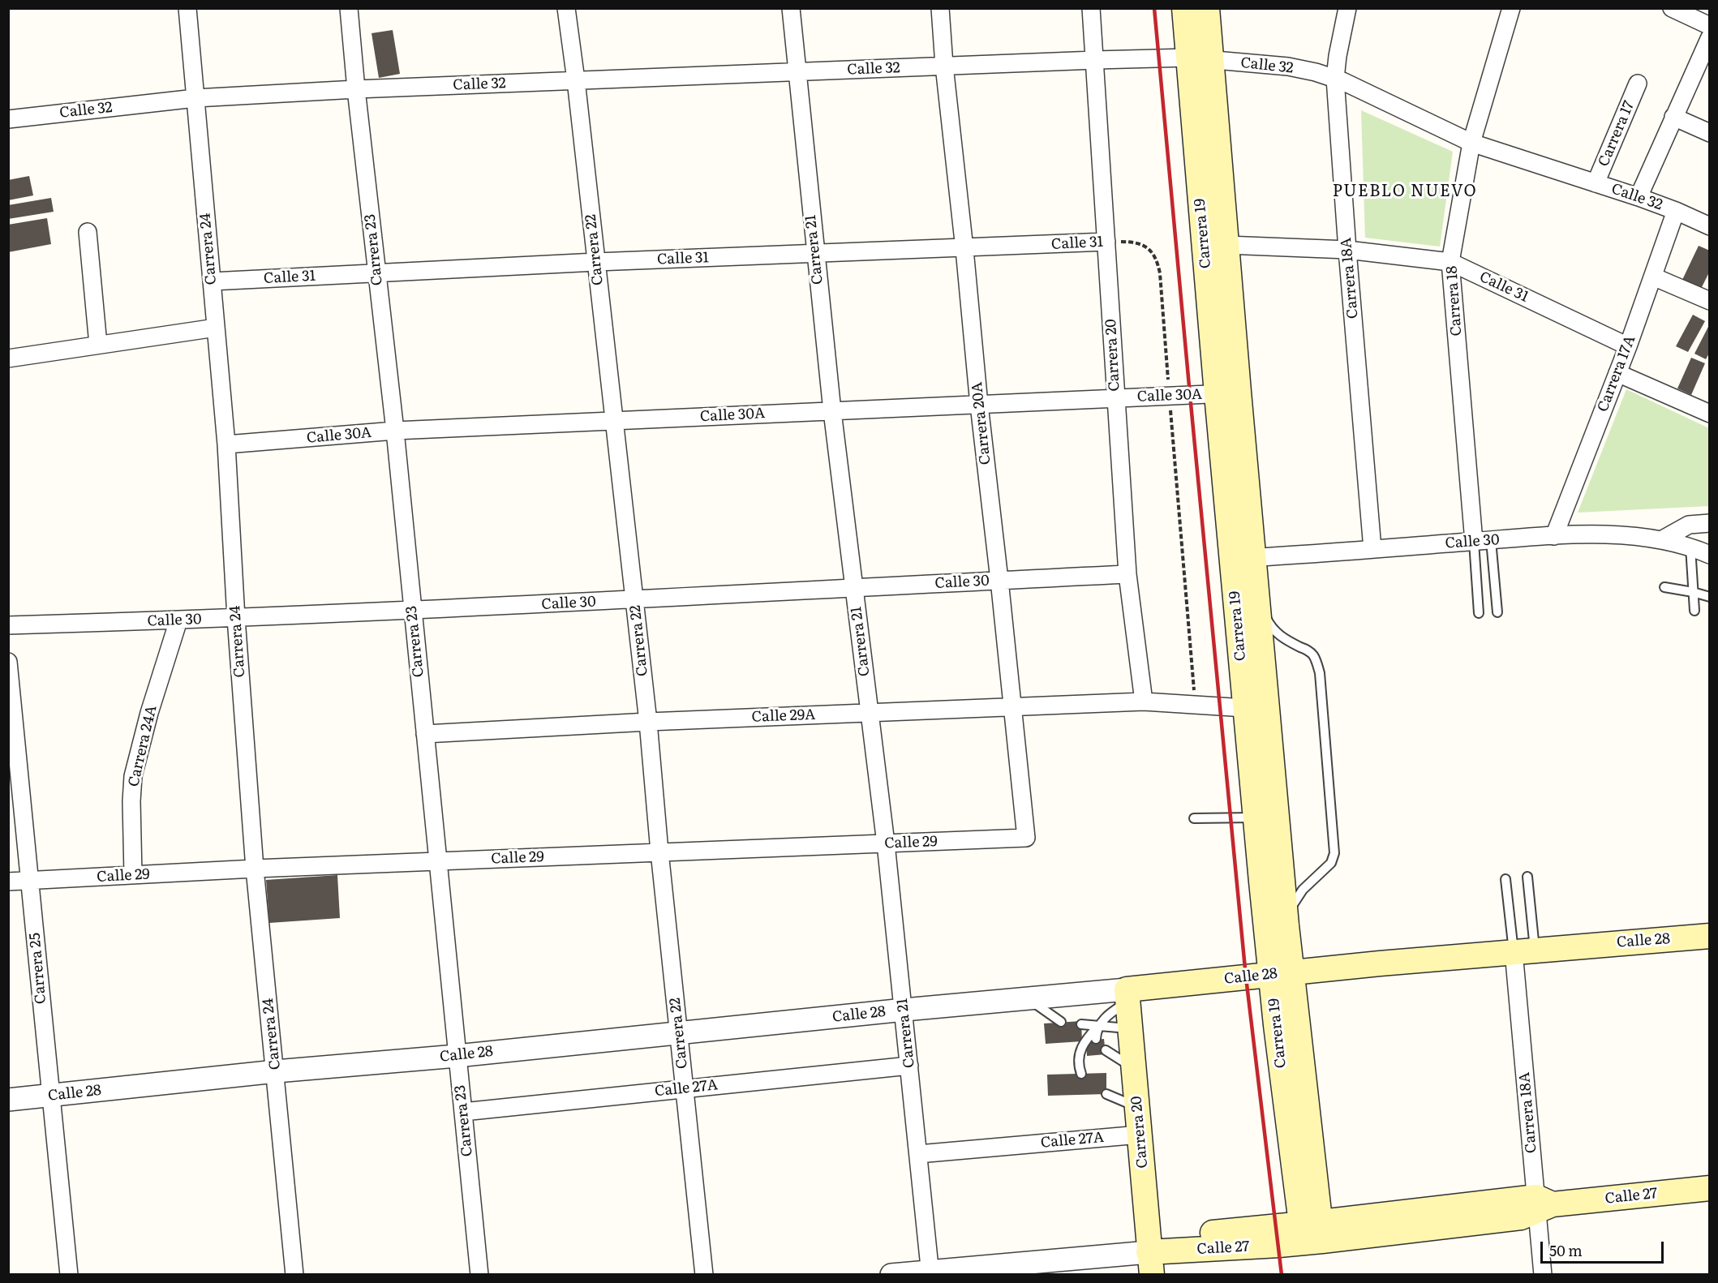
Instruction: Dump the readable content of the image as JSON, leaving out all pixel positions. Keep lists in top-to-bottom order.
{
  "streets": {
    "main road": [
      "Carrera 19",
      "Carrera 20",
      "Calle 28",
      "Calle 27"
    ],
    "street": [
      "Calle 32",
      "Carrera 17",
      "Calle 31",
      "Carrera 24",
      "Carrera 23",
      "Carrera 22",
      "Carrera 21",
      "Carrera 18A",
      "Carrera 18",
      "Carrera 17A",
      "Calle 30A",
      "Carrera 20A",
      "Calle 30",
      "Calle 29A",
      "Carrera 24A",
      "Calle 29",
      "Carrera 25",
      "Calle 27A"
    ]
  },
  "crossings": [
    ["Calle 32", "Carrera 17"],
    ["Calle 32", "Carrera 19"],
    ["Calle 32", "Carrera 24"],
    ["Calle 32", "Carrera 23"],
    ["Calle 32", "Carrera 22"],
    ["Calle 32", "Carrera 21"],
    ["Calle 32", "Carrera 18A"],
    ["Calle 32", "Carrera 18"],
    ["Calle 32", "Carrera 20"],
    ["Calle 32", "Carrera 17A"],
    ["Calle 32", "Carrera 20A"],
    ["Carrera 19", "Calle 31"],
    ["Carrera 19", "Calle 30A"],
    ["Carrera 19", "Calle 30"],
    ["Carrera 19", "Calle 29A"],
    ["Carrera 19", "Calle 28"],
    ["Carrera 19", "Calle 27"],
    ["Calle 31", "Carrera 24"],
    ["Calle 31", "Carrera 23"],
    ["Calle 31", "Carrera 22"],
    ["Calle 31", "Carrera 21"],
    ["Calle 31", "Carrera 18A"],
    ["Calle 31", "Carrera 18"],
    ["Calle 31", "Carrera 20"],
    ["Calle 31", "Carrera 17A"],
    ["Calle 31", "Calle 30A"],
    ["Calle 31", "Carrera 20A"],
    ["Carrera 24", "Calle 30A"],
    ["Carrera 24", "Calle 30"],
    ["Carrera 24", "Calle 29"],
    ["Carrera 24", "Calle 28"],
    ["Carrera 23", "Calle 30A"],
    ["Carrera 23", "Calle 30"],
    ["Carrera 23", "Calle 29A"],
    ["Carrera 23", "Calle 29"],
    ["Carrera 23", "Calle 28"],
    ["Carrera 23", "Calle 27A"],
    ["Carrera 22", "Calle 30A"],
    ["Carrera 22", "Calle 30"],
    ["Carrera 22", "Calle 29A"],
    ["Carrera 22", "Calle 29"],
    ["Carrera 22", "Calle 28"],
    ["Carrera 22", "Calle 27A"],
    ["Carrera 21", "Calle 30A"],
    ["Carrera 21", "Calle 30"],
    ["Carrera 21", "Calle 29A"],
    ["Carrera 21", "Calle 29"],
    ["Carrera 21", "Calle 28"],
    ["Carrera 21", "Calle 27A"],
    ["Carrera 21", "Calle 27"],
    ["Carrera 18A", "Calle 30"],
    ["Carrera 18A", "Calle 28"],
    ["Carrera 18A", "Calle 27"],
    ["Carrera 18", "Calle 30"],
    ["Carrera 20", "Calle 30A"],
    ["Carrera 20", "Calle 30"],
    ["Carrera 20", "Calle 29A"],
    ["Carrera 20", "Calle 28"],
    ["Carrera 20", "Calle 27A"],
    ["Carrera 20", "Calle 27"],
    ["Carrera 17A", "Calle 30"],
    ["Calle 30A", "Carrera 20A"],
    ["Carrera 20A", "Calle 30"],
    ["Carrera 20A", "Calle 29A"],
    ["Carrera 20A", "Calle 29"],
    ["Calle 30", "Carrera 24A"],
    ["Carrera 24A", "Calle 29"],
    ["Calle 29", "Carrera 25"],
    ["Calle 28", "Carrera 25"]
  ],
  "districts": ["PUEBLO NUEVO"],
  "scale_bar": "50 m"
}
